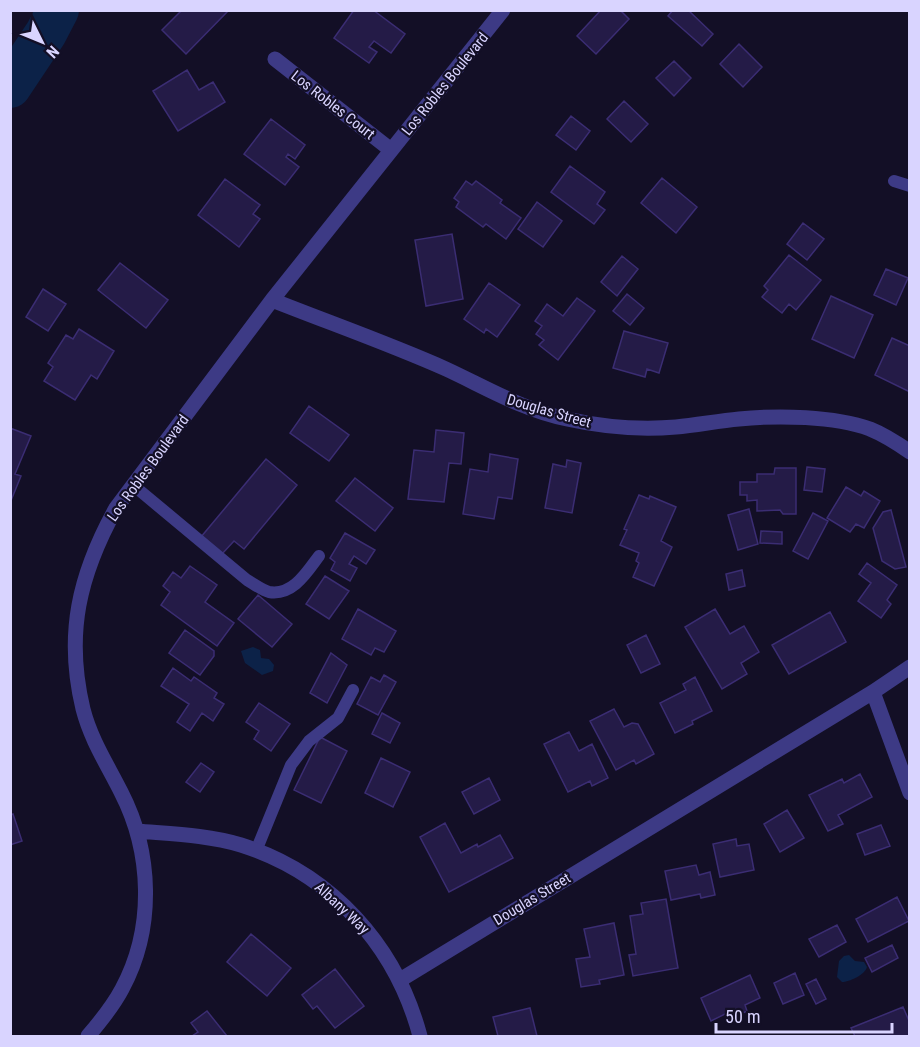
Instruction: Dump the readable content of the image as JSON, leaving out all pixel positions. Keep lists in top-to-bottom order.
{
  "streets": {
    "street": [
      "Los Robles Boulevard",
      "Los Robles Court",
      "Douglas Street",
      "Albany Way"
    ]
  },
  "crossings": [
    ["Los Robles Boulevard", "Los Robles Court"],
    ["Los Robles Boulevard", "Douglas Street"],
    ["Los Robles Boulevard", "Albany Way"],
    ["Douglas Street", "Albany Way"]
  ],
  "scale_bar": "50 m",
  "north": "bottom right"
}
